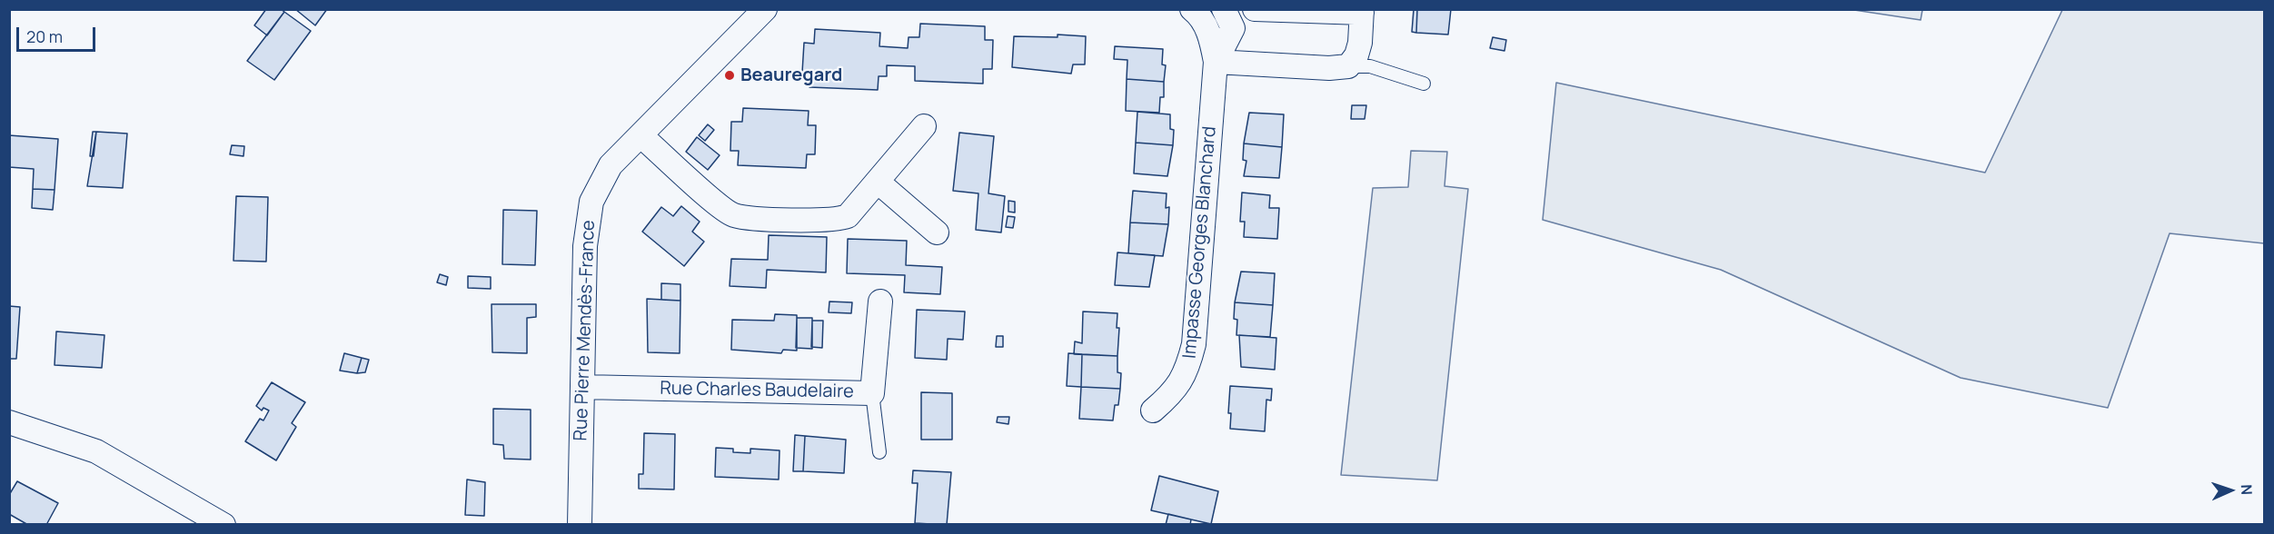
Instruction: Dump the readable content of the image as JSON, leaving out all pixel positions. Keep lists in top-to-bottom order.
{
  "streets": {
    "street": ["Impasse Georges Blanchard", "Rue Pierre Mendès-France", "Rue Charles Baudelaire"]
  },
  "crossings": [
    ["Rue Pierre Mendès-France", "Rue Charles Baudelaire"]
  ],
  "places": ["Beauregard"],
  "scale_bar": "20 m",
  "north": "right"
}
